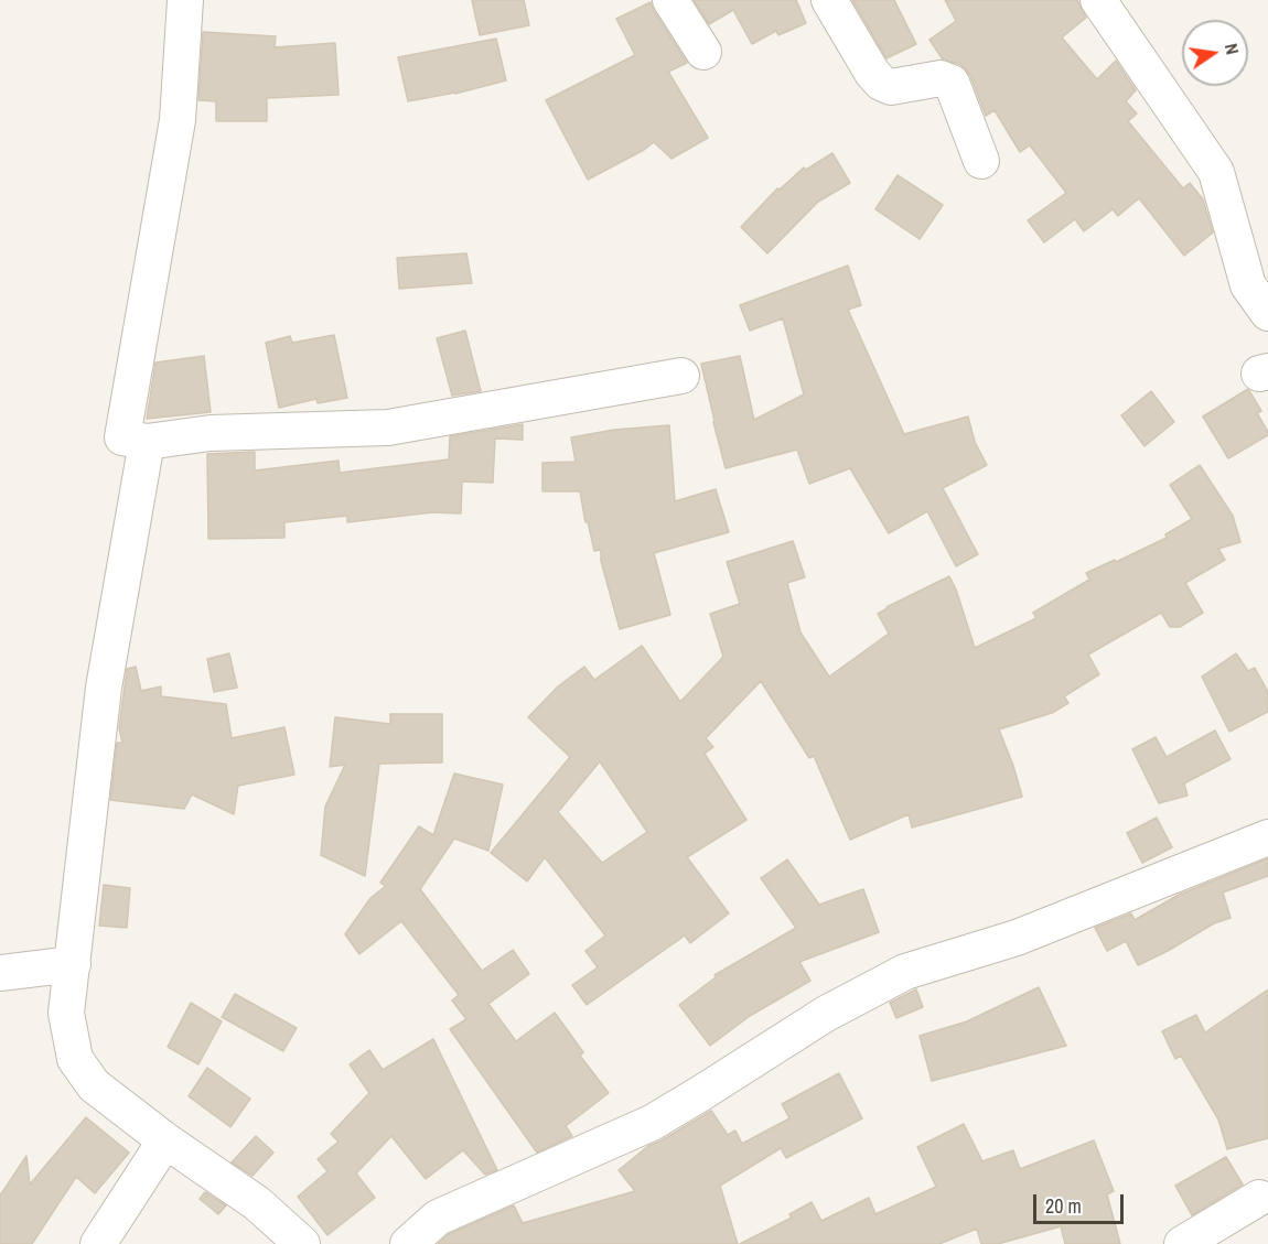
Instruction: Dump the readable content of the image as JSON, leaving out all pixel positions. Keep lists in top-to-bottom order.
{
  "scale_bar": "20 m",
  "north": "right"
}
